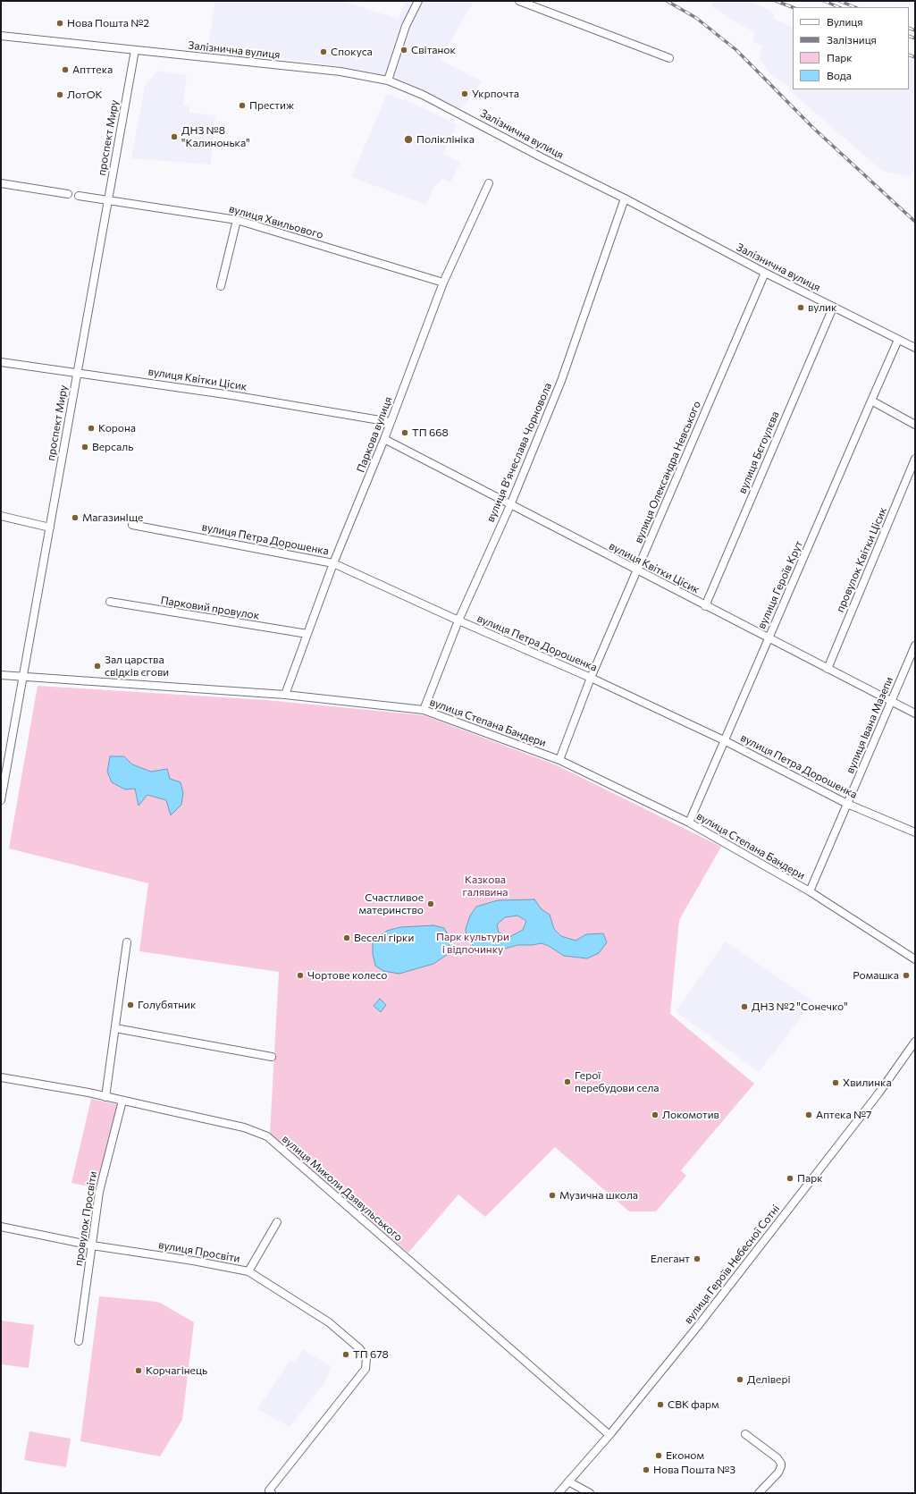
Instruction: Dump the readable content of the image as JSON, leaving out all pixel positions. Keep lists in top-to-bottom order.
{
  "streets": {
    "street": [
      "Залізнична вулиця",
      "проспект Миру",
      "вулиця Хвильового",
      "вулиця Квітки Цісик",
      "Паркова вулиця",
      "вулиця Вʼячеслава Чорновола",
      "вулиця Бєгоулєва",
      "вулиця Олександра Невського",
      "вулиця Петра Дорошенка",
      "провулок Квітки Цісик",
      "вулиця Героїв Крут",
      "Парковий провулок",
      "вулиця Степана Бандери",
      "вулиця Івана Мазепи",
      "вулиця Миколи Дзявульського",
      "провулок Просвіти",
      "вулиця Просвіти",
      "вулиця Героїв Небесної Сотні"
    ]
  },
  "crossings": [
    ["Залізнична вулиця", "проспект Миру"],
    ["Залізнична вулиця", "вулиця Вʼячеслава Чорновола"],
    ["Залізнична вулиця", "вулиця Бєгоулєва"],
    ["Залізнична вулиця", "вулиця Олександра Невського"],
    ["Залізнична вулиця", "вулиця Героїв Крут"],
    ["проспект Миру", "вулиця Хвильового"],
    ["проспект Миру", "вулиця Квітки Цісик"],
    ["проспект Миру", "вулиця Степана Бандери"],
    ["вулиця Хвильового", "Паркова вулиця"],
    ["вулиця Квітки Цісик", "Паркова вулиця"],
    ["вулиця Квітки Цісик", "вулиця Вʼячеслава Чорновола"],
    ["вулиця Квітки Цісик", "вулиця Бєгоулєва"],
    ["вулиця Квітки Цісик", "вулиця Олександра Невського"],
    ["вулиця Квітки Цісик", "провулок Квітки Цісик"],
    ["вулиця Квітки Цісик", "вулиця Героїв Крут"],
    ["вулиця Квітки Цісик", "вулиця Івана Мазепи"],
    ["Паркова вулиця", "вулиця Петра Дорошенка"],
    ["Паркова вулиця", "Парковий провулок"],
    ["Паркова вулиця", "вулиця Степана Бандери"],
    ["вулиця Вʼячеслава Чорновола", "вулиця Петра Дорошенка"],
    ["вулиця Вʼячеслава Чорновола", "вулиця Степана Бандери"],
    ["вулиця Олександра Невського", "вулиця Петра Дорошенка"],
    ["вулиця Олександра Невського", "вулиця Степана Бандери"],
    ["вулиця Петра Дорошенка", "вулиця Героїв Крут"],
    ["вулиця Петра Дорошенка", "вулиця Івана Мазепи"],
    ["вулиця Героїв Крут", "вулиця Степана Бандери"],
    ["вулиця Степана Бандери", "вулиця Івана Мазепи"],
    ["вулиця Миколи Дзявульського", "провулок Просвіти"],
    ["вулиця Миколи Дзявульського", "вулиця Героїв Небесної Сотні"],
    ["провулок Просвіти", "вулиця Просвіти"]
  ],
  "parks": ["Казкова галявина", "Парк культури і відпочинку"],
  "places": [
    "Нова Пошта №2",
    "Світанок",
    "Спокуса",
    "Апттека",
    "Укрпочта",
    "ЛотОК",
    "Престиж",
    "ДНЗ №8 \"Калинонька\"",
    "Поліклініка",
    "вулик",
    "Корона",
    "ТП 668",
    "Версаль",
    "МагазинІще",
    "Зал царства свідків єгови",
    "Счастливое материнство",
    "Веселі гірки",
    "Чортове колесо",
    "Ромашка",
    "Голубятник",
    "ДНЗ №2 \"Сонечко\"",
    "Герої перебудови села",
    "Хвилинка",
    "Локомотив",
    "Аптека №7",
    "Парк",
    "Музична школа",
    "Елегант",
    "ТП 678",
    "Корчагінець",
    "Делівері",
    "СВК фарм",
    "Економ",
    "Нова Пошта №3"
  ],
  "legend": [
    "Вулиця",
    "Залізниця",
    "Парк",
    "Вода"
  ]
}
